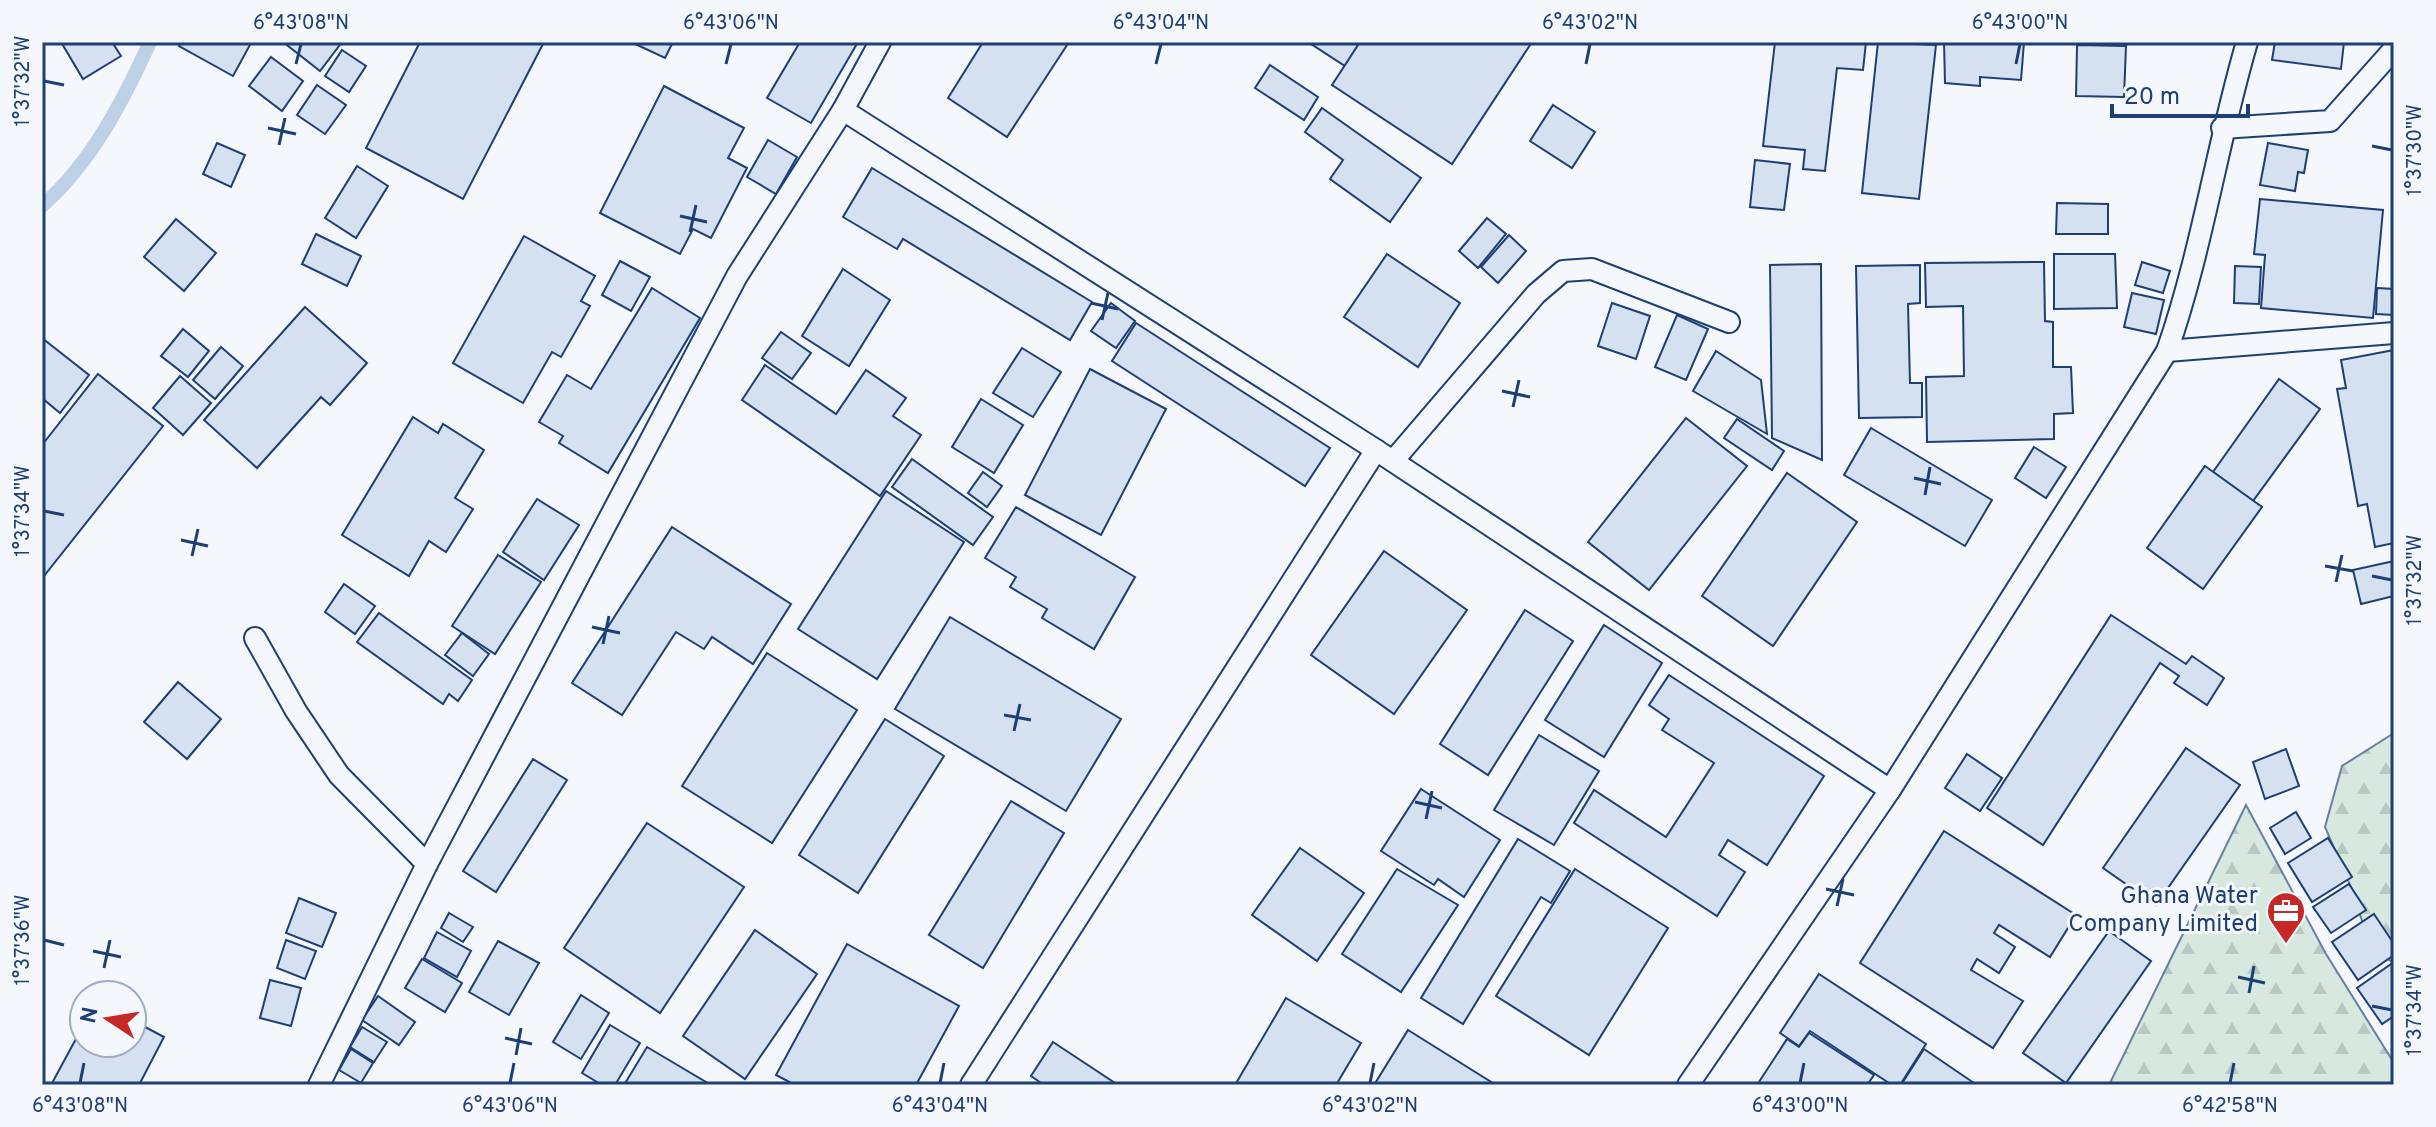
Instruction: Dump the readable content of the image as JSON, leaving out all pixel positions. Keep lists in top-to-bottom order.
{
  "places": {
    "office": ["Ghana Water Company Limited"]
  },
  "scale_bar": "20 m",
  "north": "left",
  "coordinates": [
    "6°43'08\"N",
    "6°43'06\"N",
    "6°43'04\"N",
    "6°43'02\"N",
    "6°43'00\"N",
    "1°37'32\"W",
    "1°37'30\"W",
    "1°37'34\"W",
    "1°37'36\"W",
    "6°42'58\"N"
  ]
}
